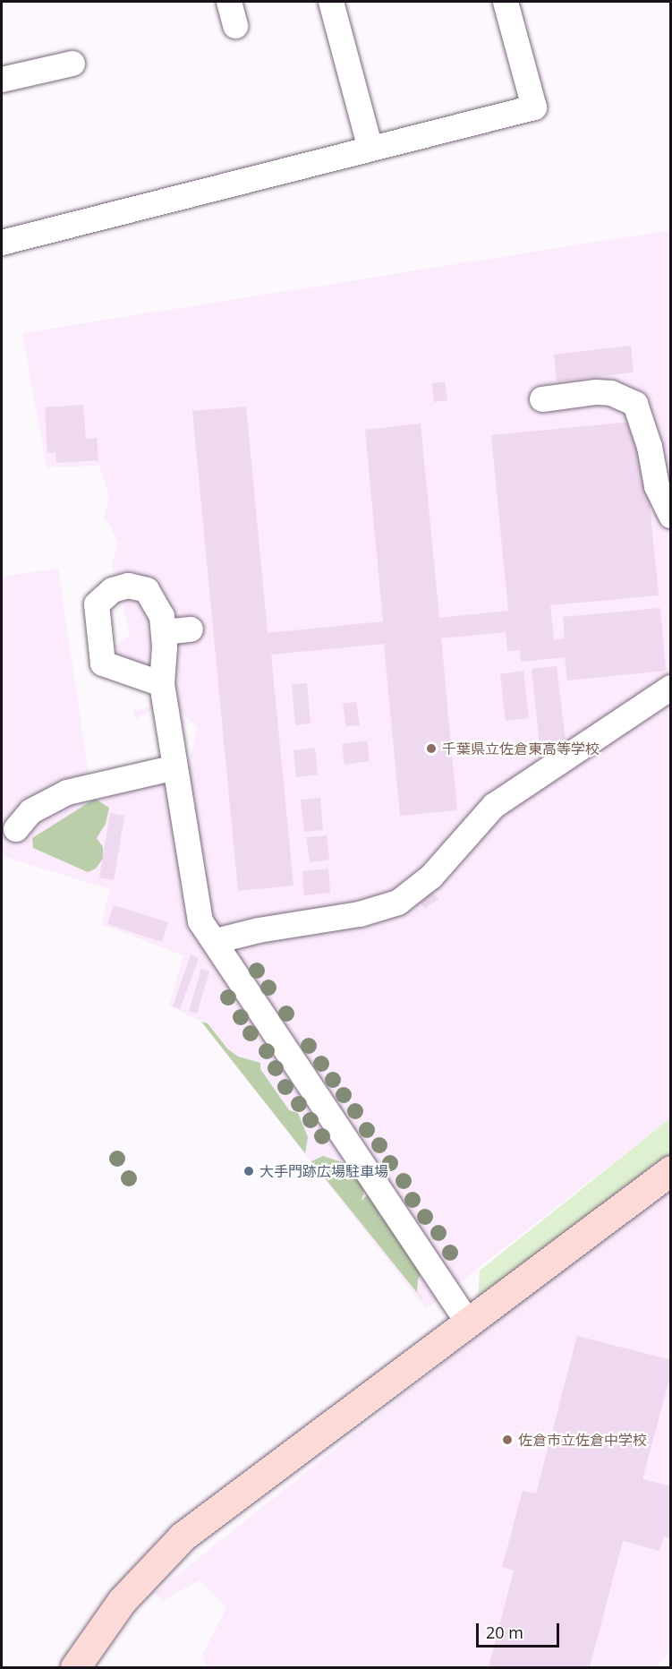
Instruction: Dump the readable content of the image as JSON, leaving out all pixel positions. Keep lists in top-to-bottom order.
{
  "places": ["千葉県立佐倉東高等学校", "大手門跡広場駐車場", "佐倉市立佐倉中学校"],
  "scale_bar": "20 m"
}
